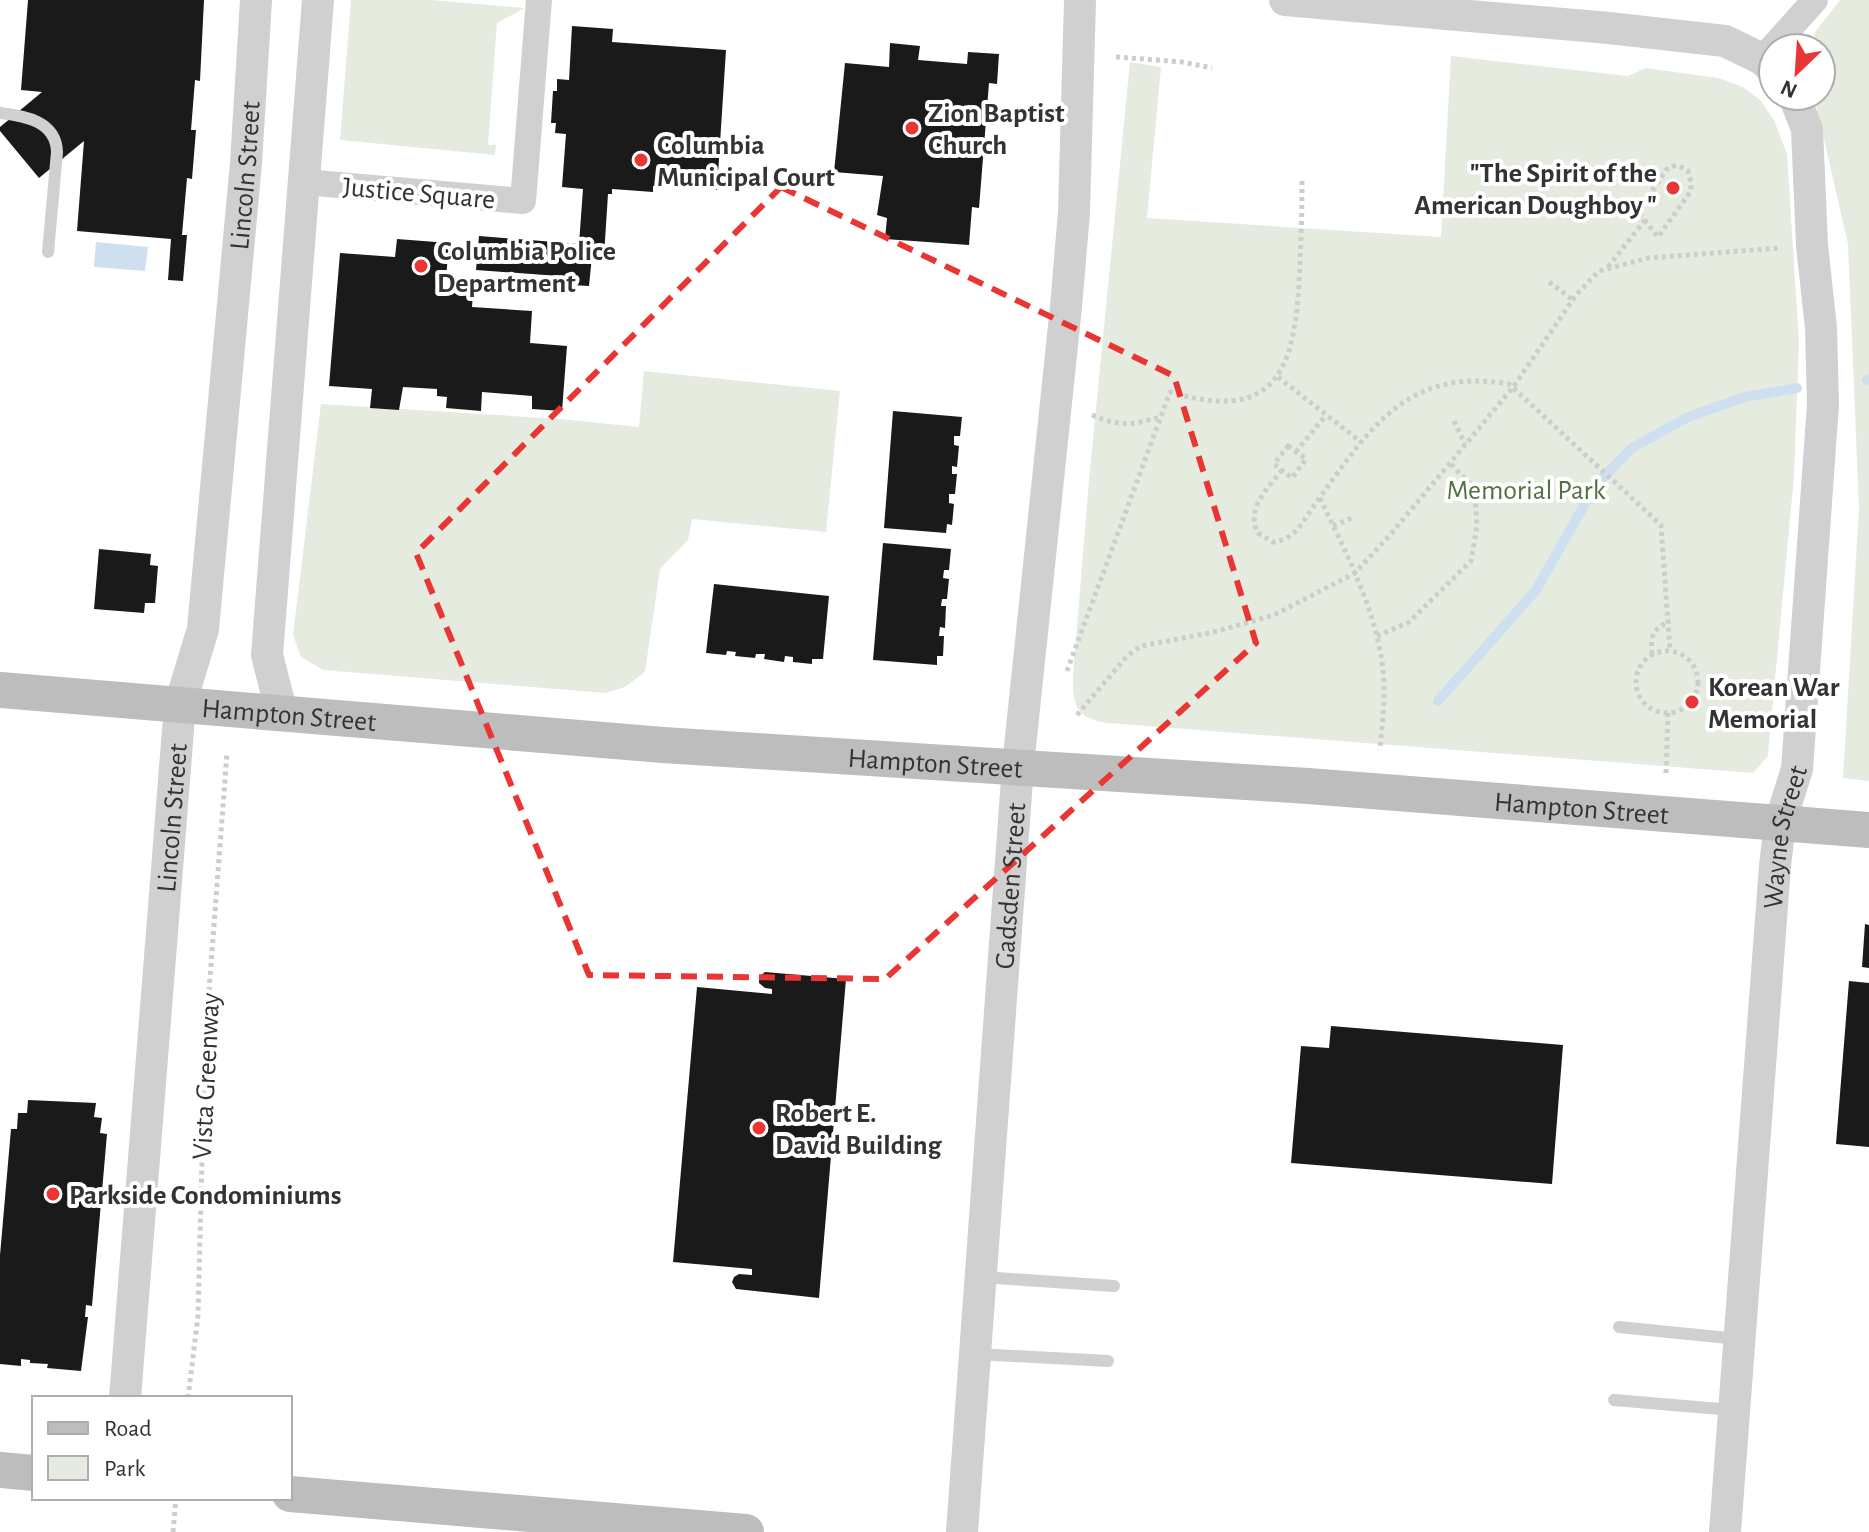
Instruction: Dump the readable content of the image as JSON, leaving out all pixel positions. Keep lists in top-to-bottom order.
{
  "streets": {
    "main road": ["Hampton Street"],
    "street": [
      "Lincoln Street",
      "Justice Square",
      "Wayne Street",
      "Gadsden Street"
    ],
    "path": ["Vista Greenway"]
  },
  "crossings": [
    ["Lincoln Street", "Hampton Street"],
    ["Hampton Street", "Wayne Street"],
    ["Hampton Street", "Gadsden Street"]
  ],
  "parks": ["Memorial Park"],
  "places": [
    "Zion Baptist Church",
    "Columbia Municipal Court",
    "\"The Spirit of the American Doughboy \"",
    "Columbia Police Department",
    "Korean War Memorial",
    "Robert E. David Building",
    "Parkside Condominiums"
  ],
  "legend": ["Road", "Park"],
  "north": "bottom left"
}
